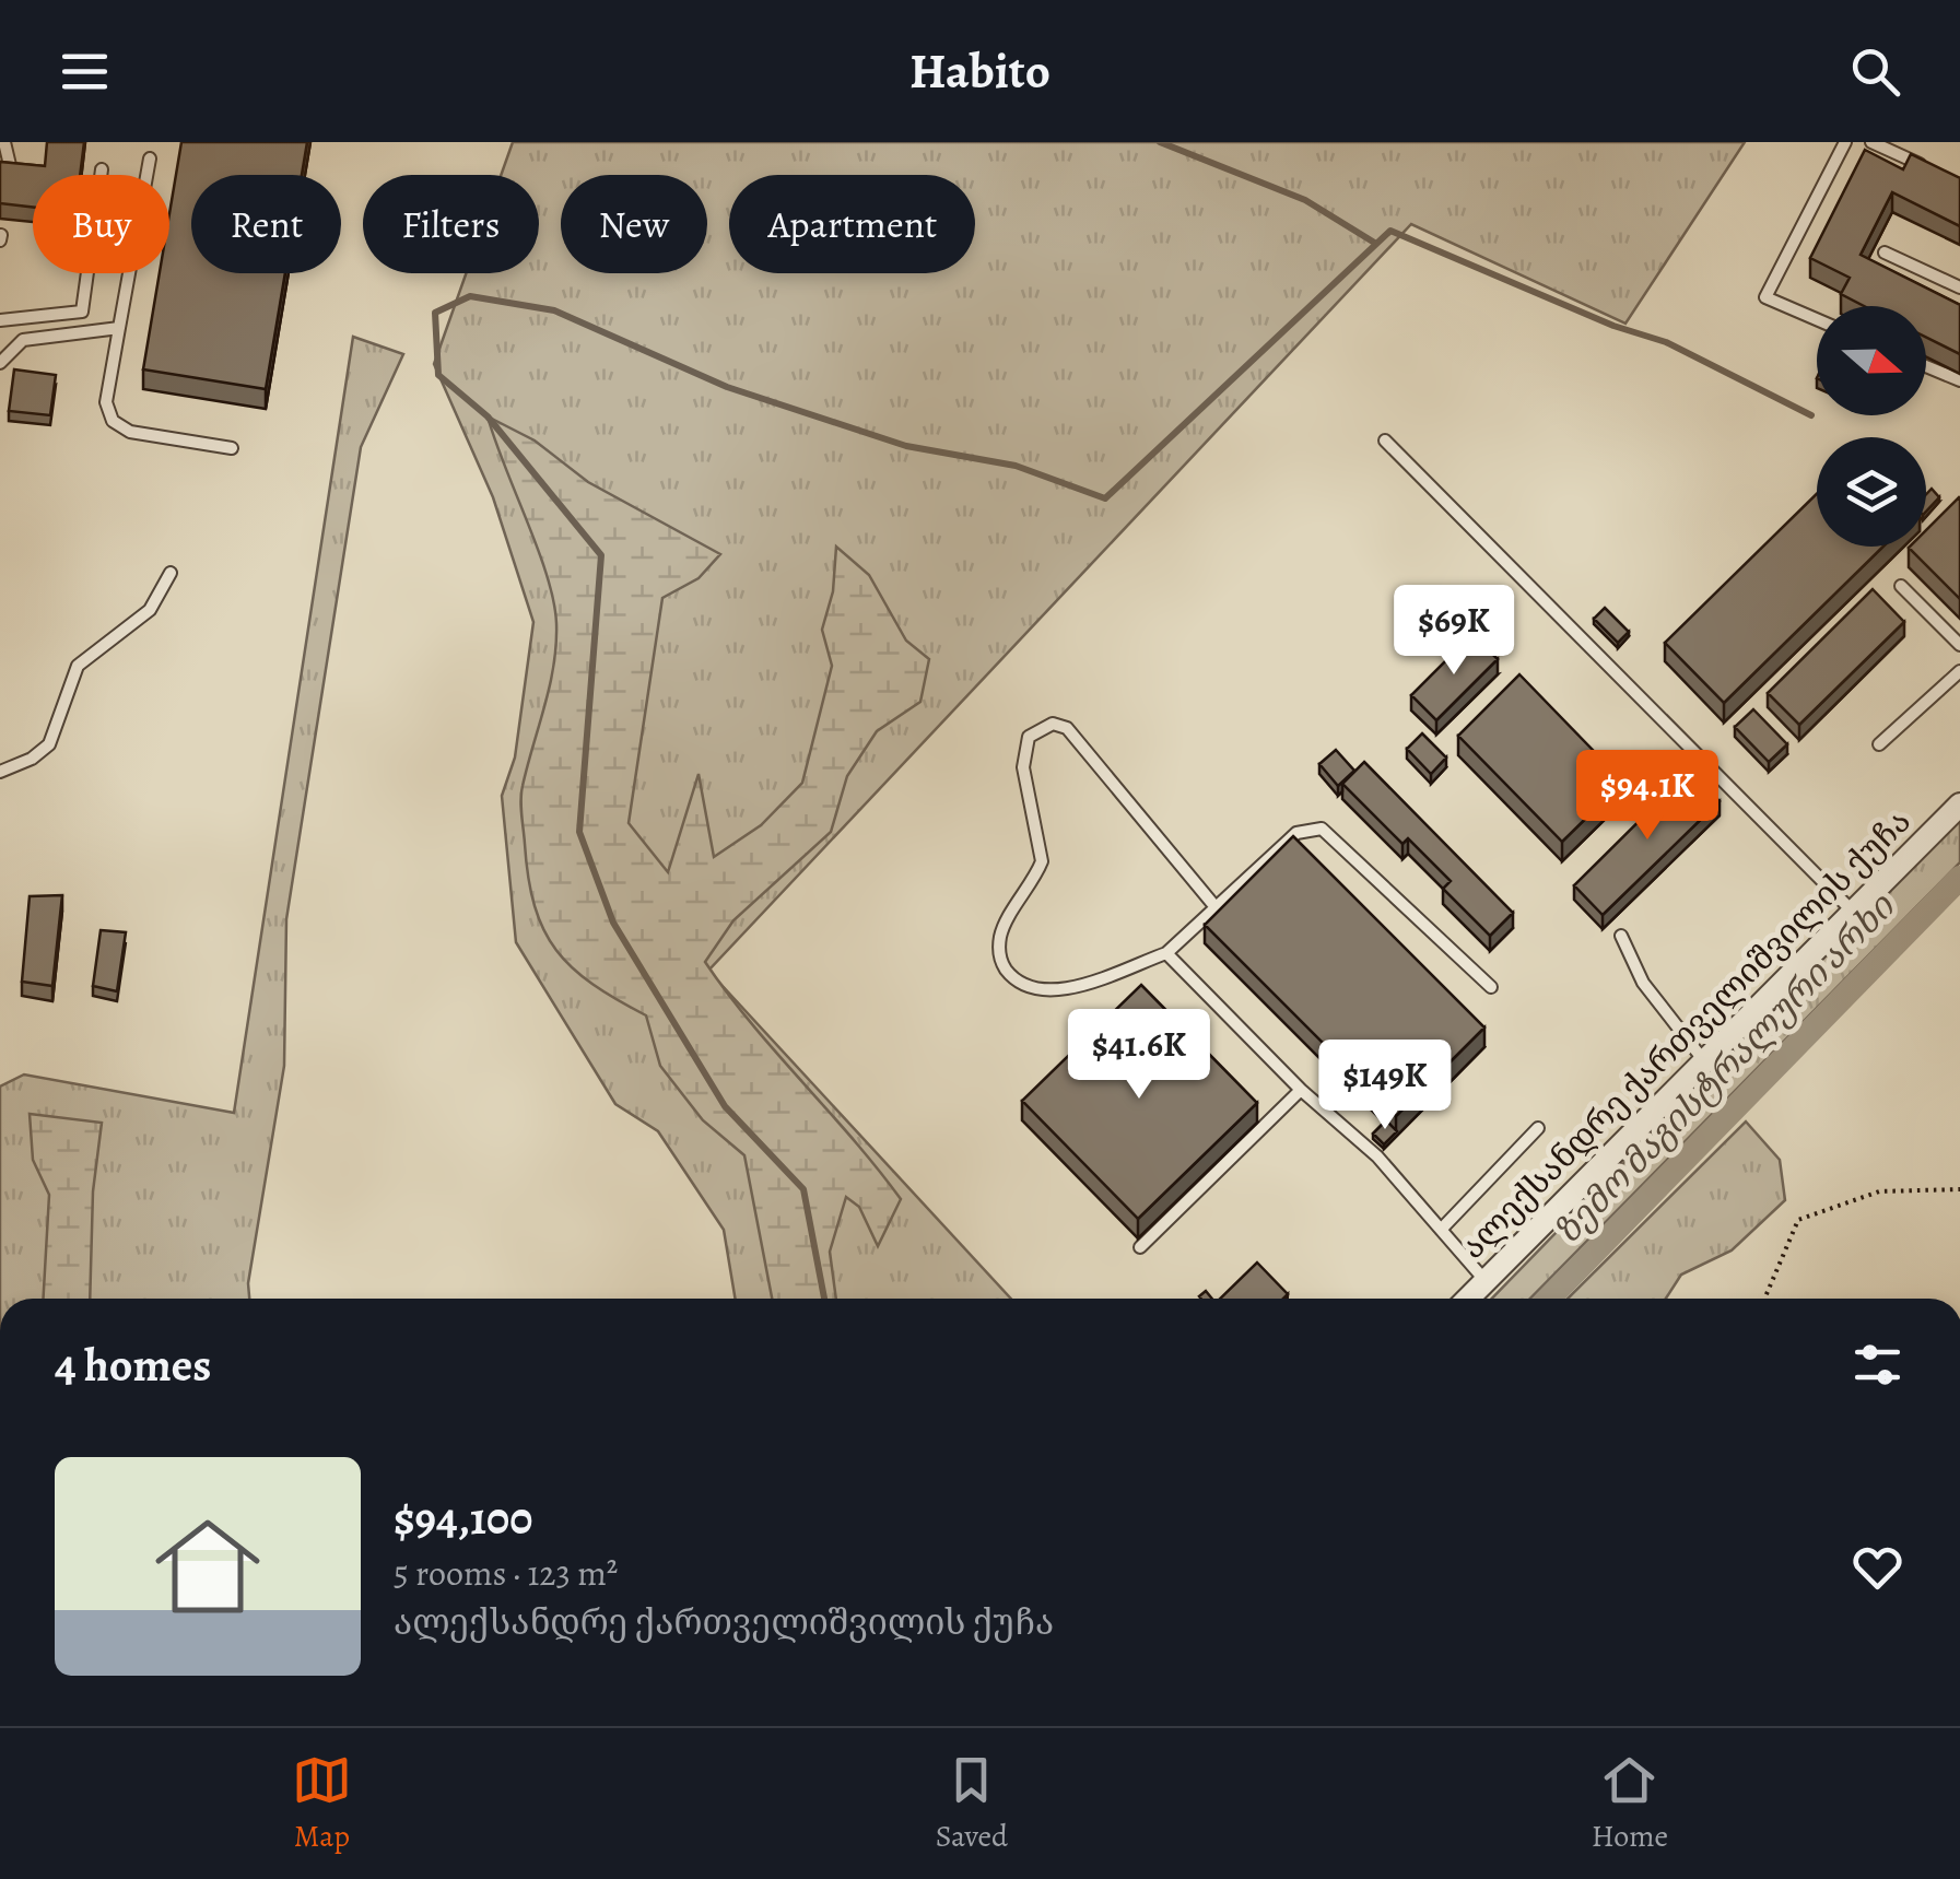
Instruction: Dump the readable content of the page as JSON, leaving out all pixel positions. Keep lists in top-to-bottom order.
{
  "streets": {
    "street": ["ალექსანდრე ქართველიშვილის ქუჩა"]
  },
  "water": ["ზემო მაგისტრალური არხი"],
  "north": "right",
  "page": {
    "header": "Habito",
    "chip": [
      "Buy",
      "Rent",
      "Filters",
      "New",
      "Apartment"
    ],
    "price": [
      "$69K",
      "$94.1K",
      "$41.6K",
      "$149K"
    ],
    "heading": "4 homes",
    "list": [
      {
        "name": "$94,100",
        "note": "5 rooms · 123 m² · ალექსანდრე ქართველიშვილის ქუჩა"
      }
    ],
    "tabs": ["Map", "Saved", "Home"]
  }
}
